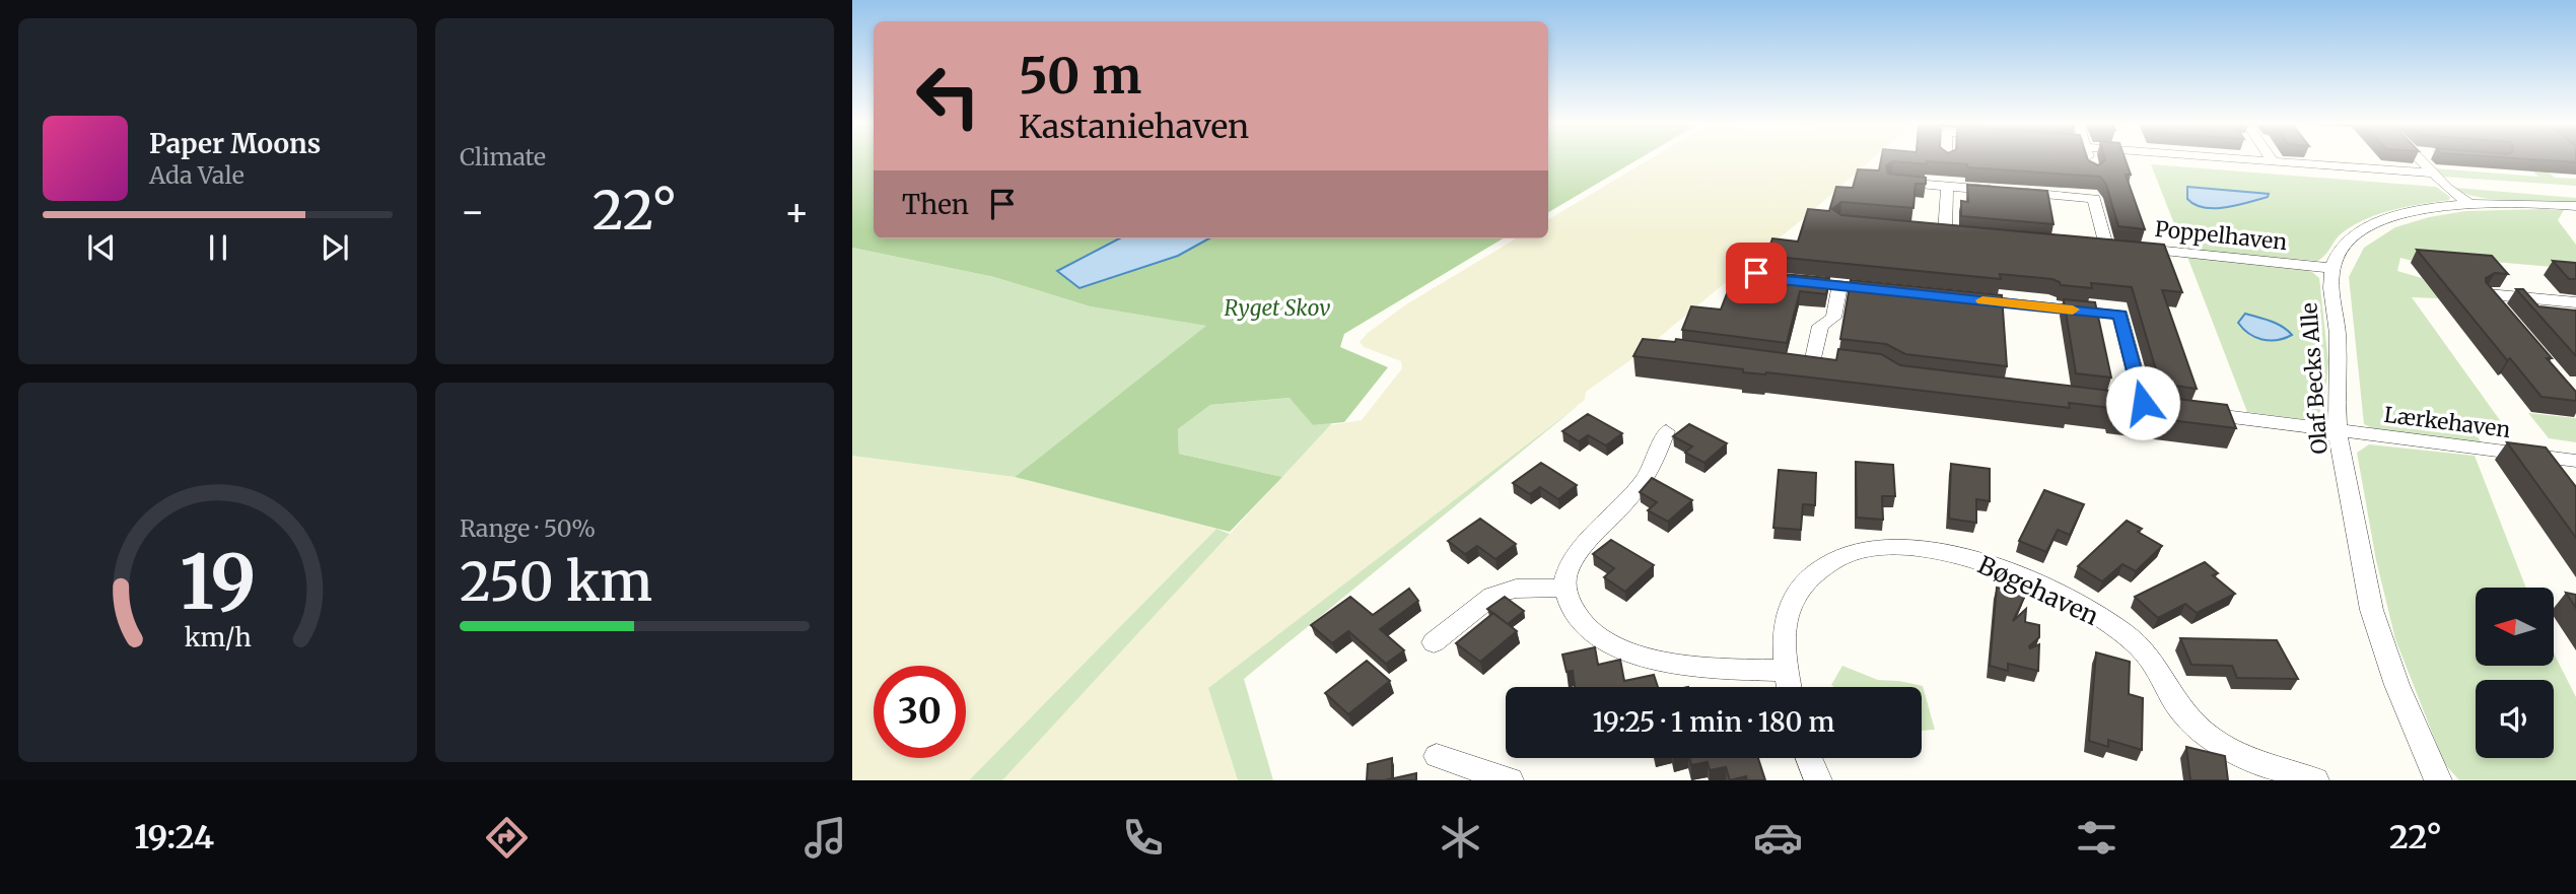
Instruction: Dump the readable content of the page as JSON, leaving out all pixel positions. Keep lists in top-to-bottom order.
{
  "streets": {
    "street": [
      "Poppelhaven",
      "Olaf Becks Alle",
      "Lærkehaven",
      "Bøgehaven"
    ]
  },
  "crossings": [
    ["Poppelhaven", "Olaf Becks Alle"],
    ["Olaf Becks Alle", "Lærkehaven"]
  ],
  "parks": ["Ryget Skov"],
  "north": "left",
  "page": {
    "tile": [
      "Climate",
      ["Range · 50%", "250 km"]
    ],
    "turn": ["50 m", "Kastaniehaven"],
    "song": ["Paper Moons", "Ada Vale"],
    "then": "Then",
    "heat": ["−", "22°", "+"],
    "limit": "30",
    "trip": "19:25 · 1 min · 180 m",
    "tabs": ["19:24", "22°"],
    "gauge": ["19", "km/h"]
  }
}
